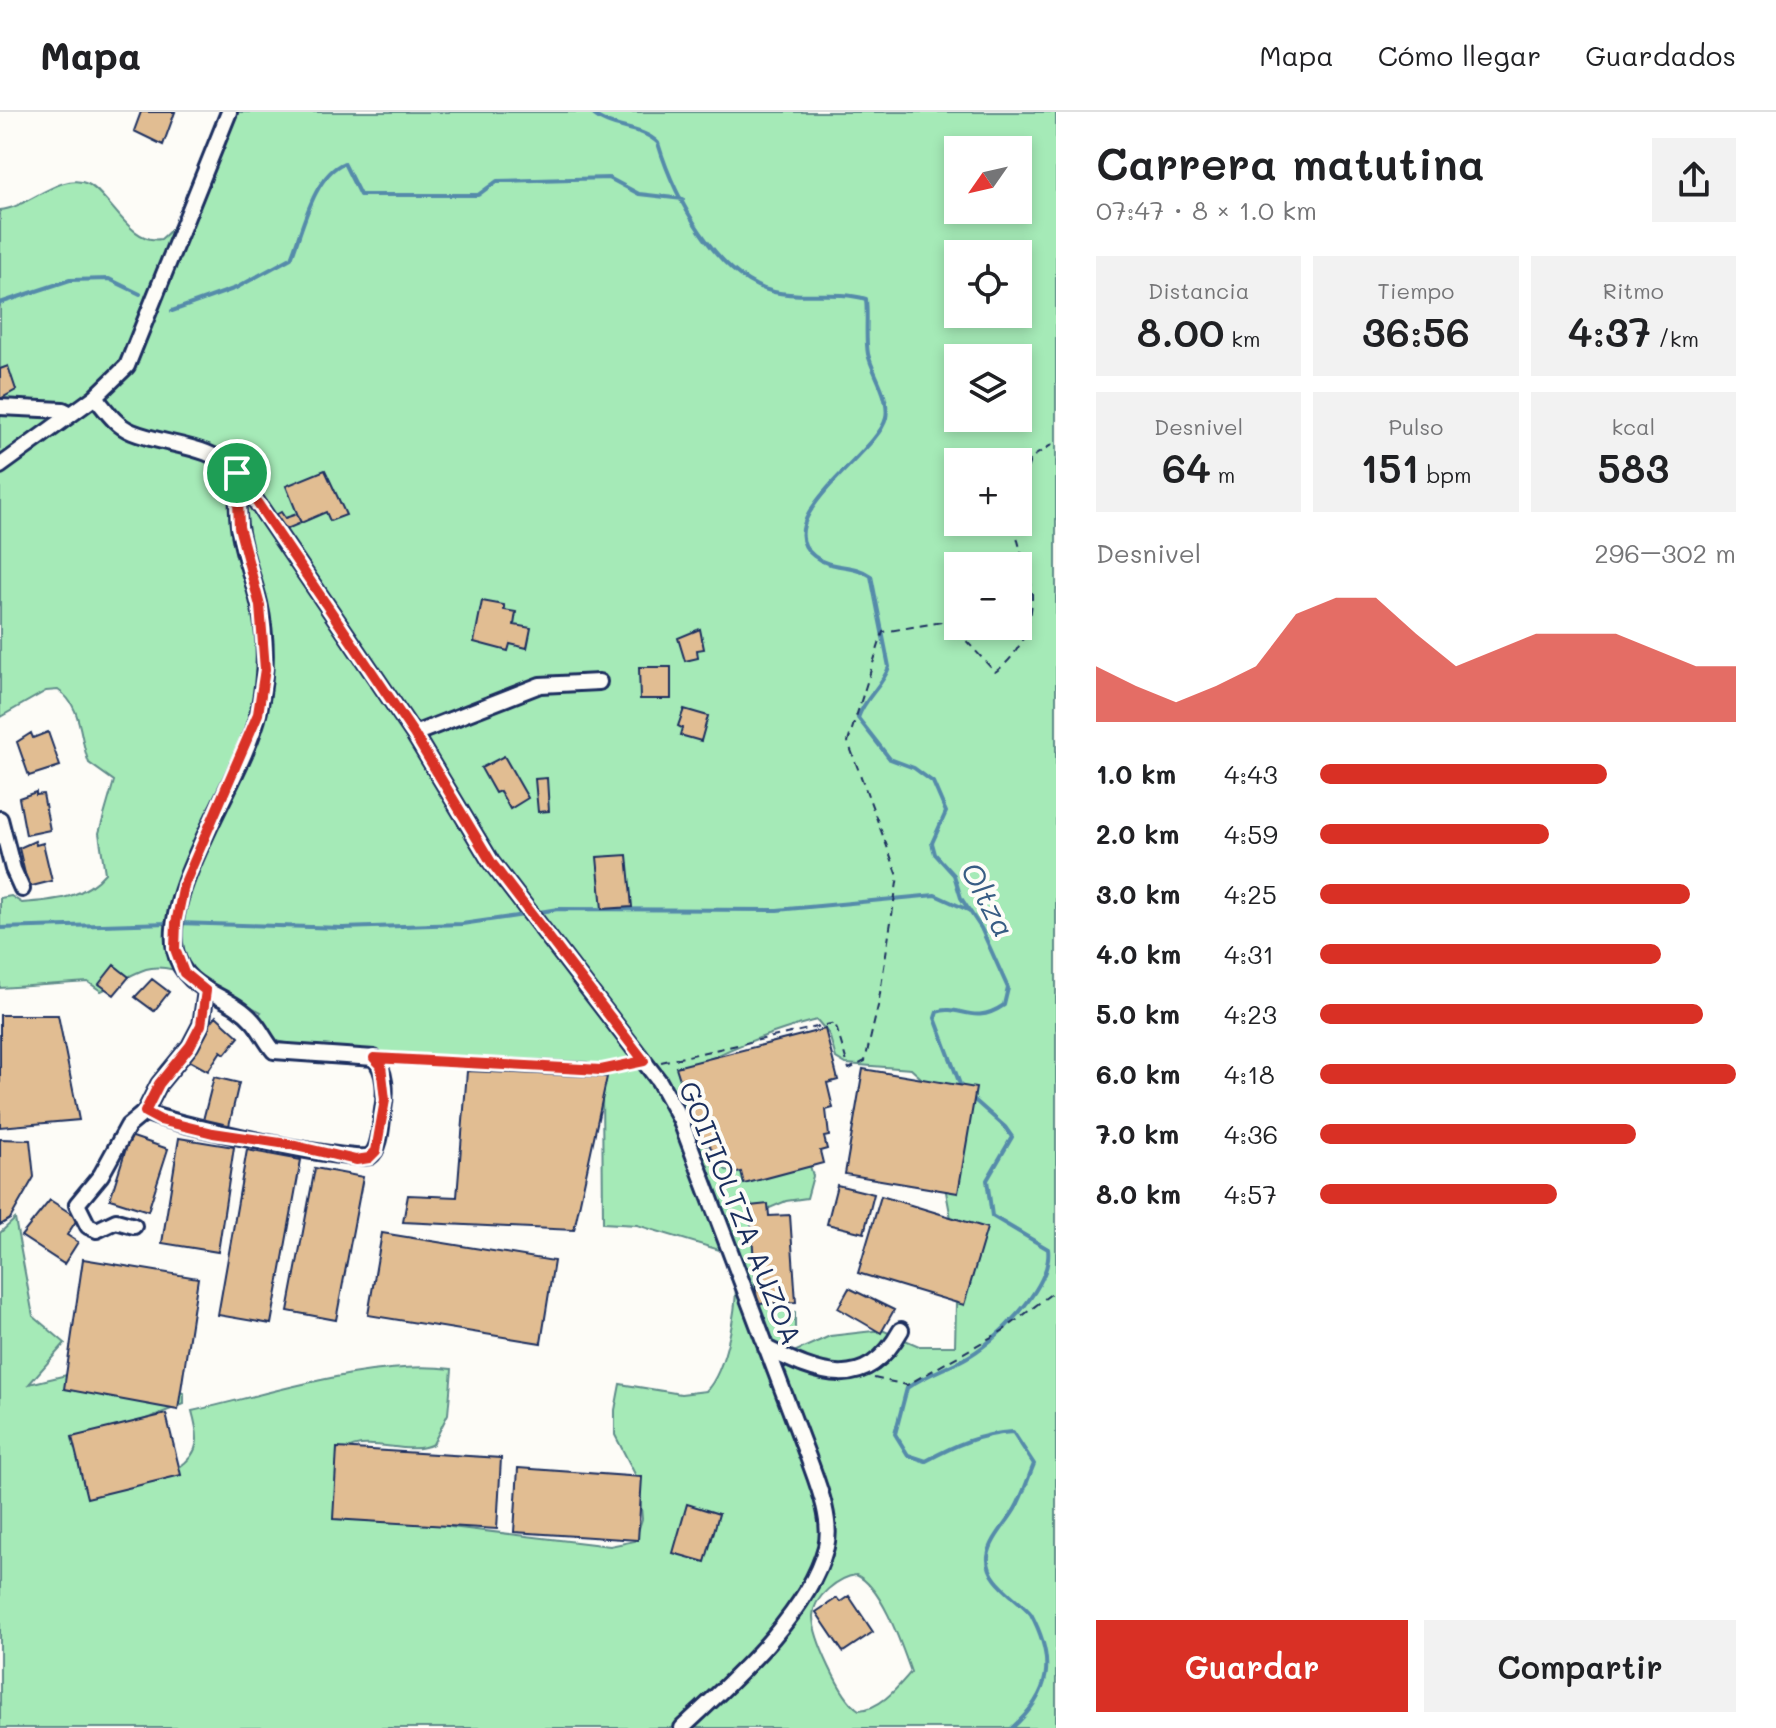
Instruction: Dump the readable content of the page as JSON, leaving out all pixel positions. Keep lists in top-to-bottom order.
{
  "streets": {
    "street": ["GOITIOLTZA AUZOA"]
  },
  "water": ["Oltza"],
  "north": "bottom left",
  "page": {
    "header": "Mapa",
    "nav": ["Mapa", "Cómo llegar", "Guardados"],
    "heading": ["Carrera matutina", "07:47 · 8 × 1.0 km"],
    "map_buttons": ["+", "−"],
    "stats": [
      ["Distancia", "8.00 km"],
      ["Tiempo", "36:56"],
      ["Ritmo", "4:37 /km"],
      ["Desnivel", "64 m"],
      ["Pulso", "151 bpm"],
      ["kcal", "583"]
    ],
    "chart": ["Desnivel", "296–302 m"],
    "list": [
      {
        "name": "1.0 km",
        "note": "4:43"
      },
      {
        "name": "2.0 km",
        "note": "4:59"
      },
      {
        "name": "3.0 km",
        "note": "4:25"
      },
      {
        "name": "4.0 km",
        "note": "4:31"
      },
      {
        "name": "5.0 km",
        "note": "4:23"
      },
      {
        "name": "6.0 km",
        "note": "4:18"
      },
      {
        "name": "7.0 km",
        "note": "4:36"
      },
      {
        "name": "8.0 km",
        "note": "4:57"
      }
    ],
    "buttons": ["Guardar", "Compartir"]
  }
}
